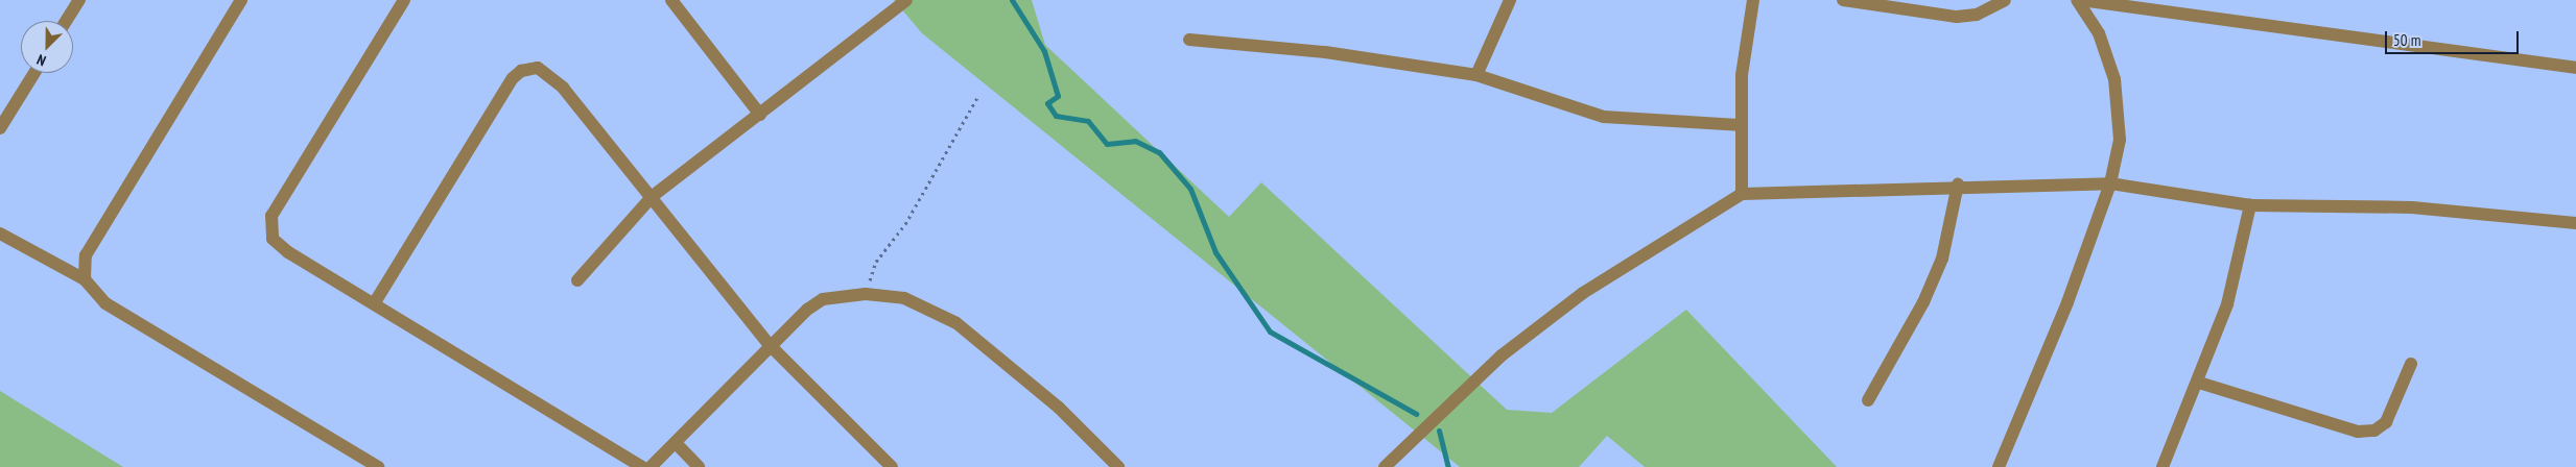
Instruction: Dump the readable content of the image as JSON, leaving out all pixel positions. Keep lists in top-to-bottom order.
{
  "scale_bar": "50 m",
  "north": "bottom left"
}
